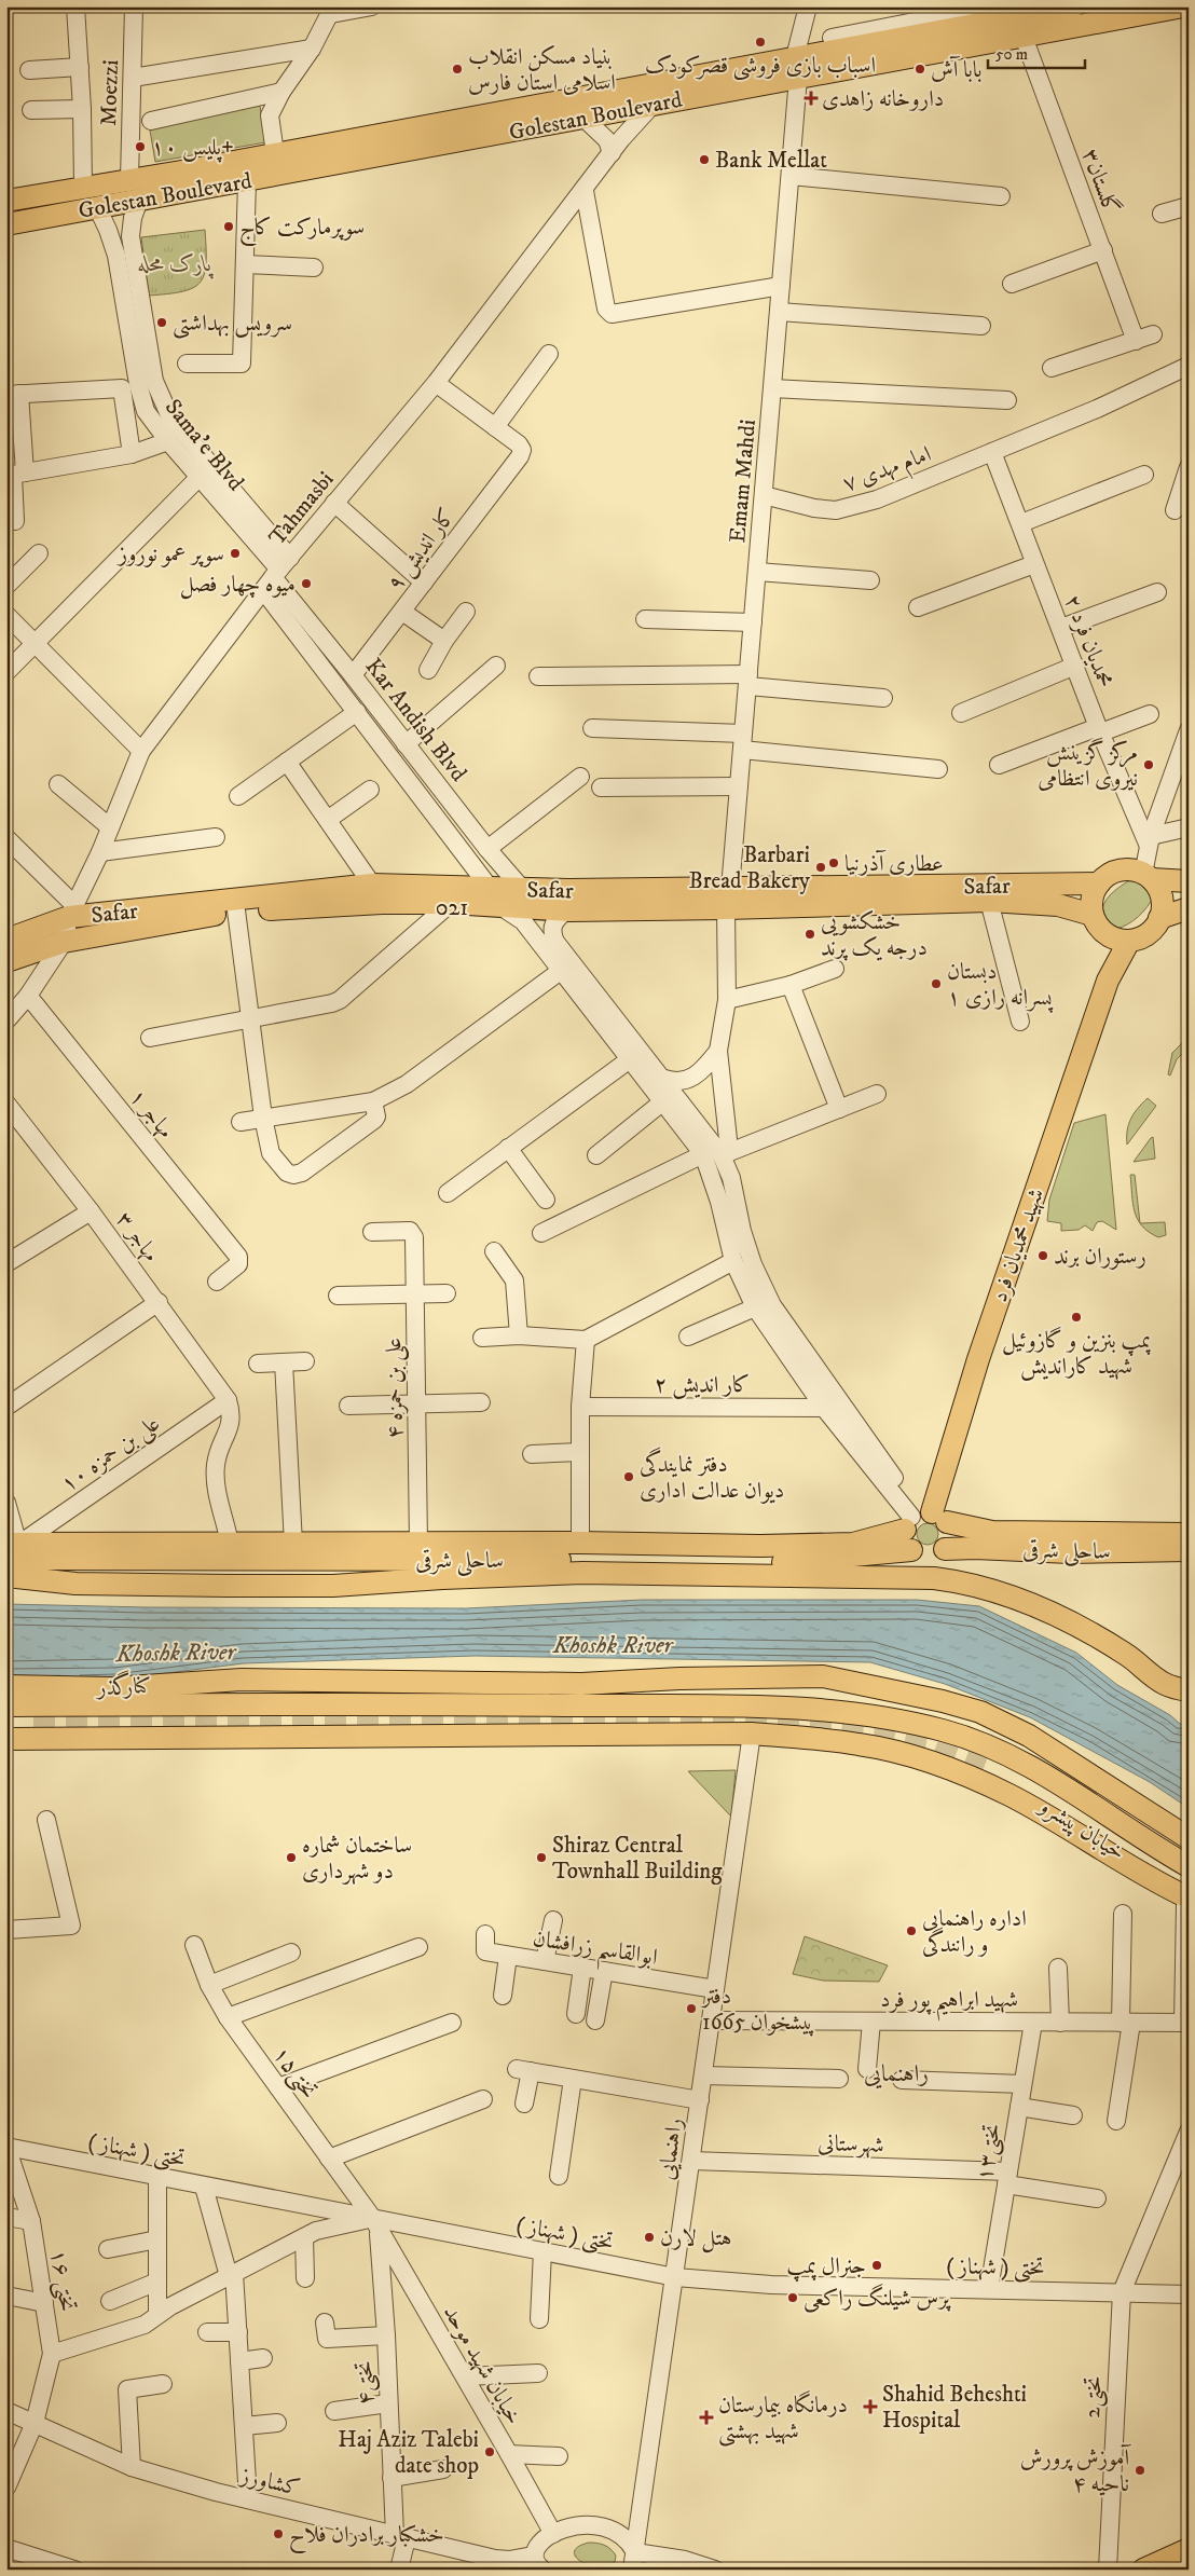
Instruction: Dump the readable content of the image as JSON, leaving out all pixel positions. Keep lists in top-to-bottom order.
{
  "streets": {
    "main road": [
      "Golestan Boulevard",
      "Safar",
      "شهید محمدیان فرد",
      "ساحلی شرقی",
      "کنارگذر",
      "خیابان پیشرو"
    ],
    "street": [
      "Moezzi",
      "گلستان۳",
      "Sama'e Blvd",
      "۷ امام مهدی",
      "Emam Mahdi",
      "Tahmasbi",
      "۹ کار اندیش",
      "۲ محمدیان فرد",
      "Kar Andish Blvd",
      "۱ مهاجر",
      "۳ مهاجر",
      "۲ کار اندیش",
      "۴ علی بن حمزه",
      "۱۰ علی بن حمزه",
      "ابوالقاسم زرافشان",
      "شهید ابراهیم پور فرد",
      "تختی۱۵",
      "شهرستانی",
      "راهنمایی",
      "تختی ( شهناز )",
      "تختی۱۳",
      "تختی ۱۶",
      "خیابان شهید موحد",
      "تختی۴",
      "2تختی",
      "کشاورز"
    ]
  },
  "crossings": [
    ["Moezzi", "Golestan Boulevard"],
    ["Golestan Boulevard", "گلستان۳"],
    ["Golestan Boulevard", "Sama'e Blvd"],
    ["Golestan Boulevard", "Emam Mahdi"],
    ["Golestan Boulevard", "Tahmasbi"],
    ["Sama'e Blvd", "Tahmasbi"],
    ["Sama'e Blvd", "Kar Andish Blvd"],
    ["۷ امام مهدی", "Emam Mahdi"],
    ["۷ امام مهدی", "۲ محمدیان فرد"],
    ["Emam Mahdi", "Safar"],
    ["Tahmasbi", "Kar Andish Blvd"],
    ["Tahmasbi", "Safar"],
    ["۹ کار اندیش", "Kar Andish Blvd"],
    ["Kar Andish Blvd", "Safar"],
    ["۳ مهاجر", "۱۰ علی بن حمزه"],
    ["شهید محمدیان فرد", "ساحلی شرقی"],
    ["۴ علی بن حمزه", "ساحلی شرقی"],
    ["۱۰ علی بن حمزه", "ساحلی شرقی"],
    ["ابوالقاسم زرافشان", "راهنمایی"],
    ["شهید ابراهیم پور فرد", "راهنمایی"],
    ["شهید ابراهیم پور فرد", "تختی۱۳"],
    ["تختی۱۵", "تختی ( شهناز )"],
    ["تختی۱۵", "خیابان شهید موحد"],
    ["تختی۱۵", "تختی۴"],
    ["شهرستانی", "راهنمایی"],
    ["شهرستانی", "تختی۱۳"],
    ["راهنمایی", "تختی ( شهناز )"],
    ["تختی ( شهناز )", "تختی۱۳"],
    ["تختی ( شهناز )", "تختی ۱۶"],
    ["تختی ( شهناز )", "خیابان شهید موحد"],
    ["تختی ( شهناز )", "تختی۴"],
    ["تختی ( شهناز )", "2تختی"],
    ["تختی ۱۶", "کشاورز"],
    ["خیابان شهید موحد", "تختی۴"],
    ["تختی۴", "کشاورز"]
  ],
  "districts": ["021", "راهنمایی"],
  "water": ["Khoshk River"],
  "parks": ["پارک محله"],
  "places": {
    "other": [
      "اسباب بازی فروشی قصرکودک",
      "بنیاد مسکن انقلاب اسلامی استان فارس",
      "بابا آش",
      "پلیس ۱۰+",
      "Bank Mellat",
      "سوپرمارکت کاج",
      "سرویس بهداشتی",
      "سوپر عمو نوروز",
      "میوه چهار فصل",
      "مرکز گزینش نیروی انتظامی",
      "عطاری آذرنیا",
      "Barbari Bread Bakery",
      "خشکشویی درجه یک پرند",
      "دبستان پسرانه رازی ۱",
      "رستوران برند",
      "پمپ بنزین و گازوئیل شهید کاراندیش",
      "دفتر نمایندگی دیوان عدالت اداری",
      "ساختمان شماره دو شهرداری",
      "Shiraz Central Townhall Building",
      "اداره راهنمایی و رانندگی",
      "دفتر پیشخوان 1665",
      "هتل لارن",
      "جنرال پمپ",
      "پرس شیلنگ راکعی",
      "Haj Aziz Talebi date shop",
      "آموزش پرورش ناحیه ۴",
      "خشکبار برادران فلاح"
    ],
    "health": ["داروخانه زاهدی", "Shahid Beheshti Hospital", "درمانگاه بیمارستان شهید بهشتی"]
  },
  "scale_bar": "50 m"
}
